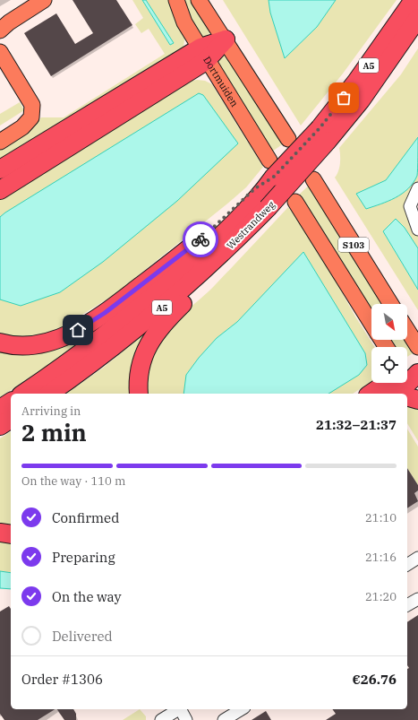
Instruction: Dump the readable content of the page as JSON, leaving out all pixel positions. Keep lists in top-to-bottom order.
{
  "streets": {
    "highway": ["A5", "Westrandweg"],
    "main road": ["Dortmuiden", "S103"]
  },
  "crossings": [
    ["A5", "Westrandweg"],
    ["Dortmuiden", "Westrandweg"]
  ],
  "north": "bottom right",
  "page": {
    "heading": ["2 min", "Arriving in", "21:32–21:37"],
    "panel": ["Order #1306", "€26.76"],
    "bar": "On the way · 110 m",
    "list": [
      ["Confirmed", "21:10"],
      ["Preparing", "21:16"],
      ["On the way", "21:20"],
      "Delivered"
    ]
  }
}
